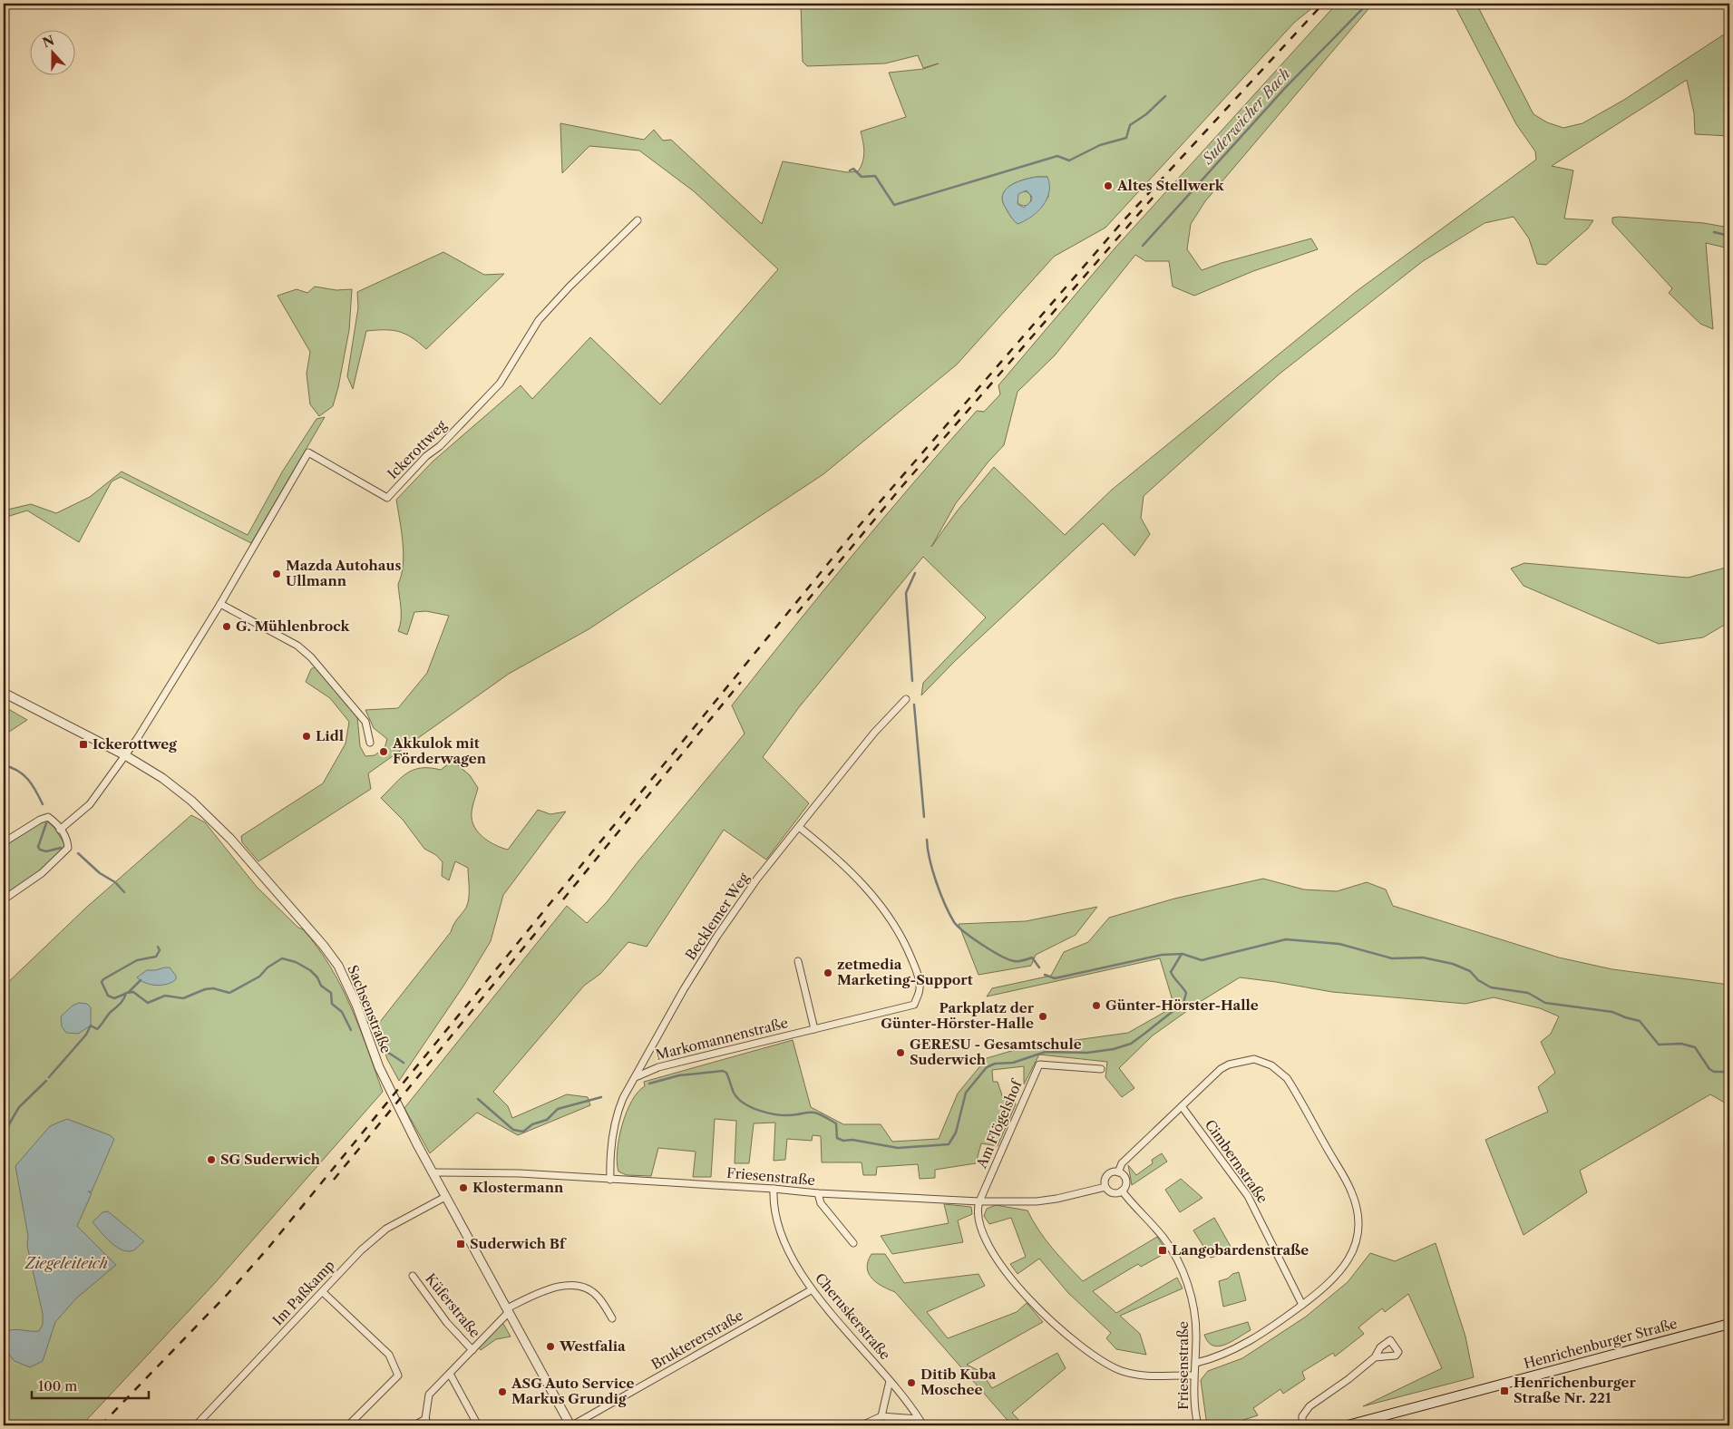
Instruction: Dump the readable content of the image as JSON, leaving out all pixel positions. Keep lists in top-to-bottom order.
{
  "streets": {
    "main road": ["Henrichenburger Straße"],
    "street": [
      "Ickerottweg",
      "Becklemer Weg",
      "Sachsenstraße",
      "Markomannenstraße",
      "Am Flögelshof",
      "Cimbernstraße",
      "Friesenstraße",
      "Im Paßkamp",
      "Küferstraße",
      "Cheruskerstraße",
      "Bruktererstraße"
    ]
  },
  "crossings": [
    ["Ickerottweg", "Sachsenstraße"],
    ["Becklemer Weg", "Markomannenstraße"],
    ["Becklemer Weg", "Friesenstraße"],
    ["Sachsenstraße", "Friesenstraße"],
    ["Sachsenstraße", "Im Paßkamp"],
    ["Sachsenstraße", "Küferstraße"],
    ["Sachsenstraße", "Bruktererstraße"],
    ["Am Flögelshof", "Friesenstraße"],
    ["Friesenstraße", "Cheruskerstraße"],
    ["Cheruskerstraße", "Bruktererstraße"]
  ],
  "water": ["Suderwicher Bach", "Ziegeleiteich"],
  "places": {
    "other": [
      "Altes Stellwerk",
      "Mazda Autohaus Ullmann",
      "G. Mühlenbrock",
      "Lidl",
      "Akkulok mit Förderwagen",
      "zetmedia Marketing-Support",
      "Günter-Hörster-Halle",
      "Parkplatz der Günter-Hörster-Halle",
      "GERESU - Gesamtschule Suderwich",
      "SG Suderwich",
      "Klostermann",
      "Westfalia",
      "Ditib Kuba Moschee",
      "ASG Auto Service Markus Grundig"
    ],
    "transit": [
      "Ickerottweg",
      "Suderwich Bf",
      "Langobardenstraße",
      "Henrichenburger Straße Nr. 221"
    ]
  },
  "scale_bar": "100 m",
  "north": "top"
}
